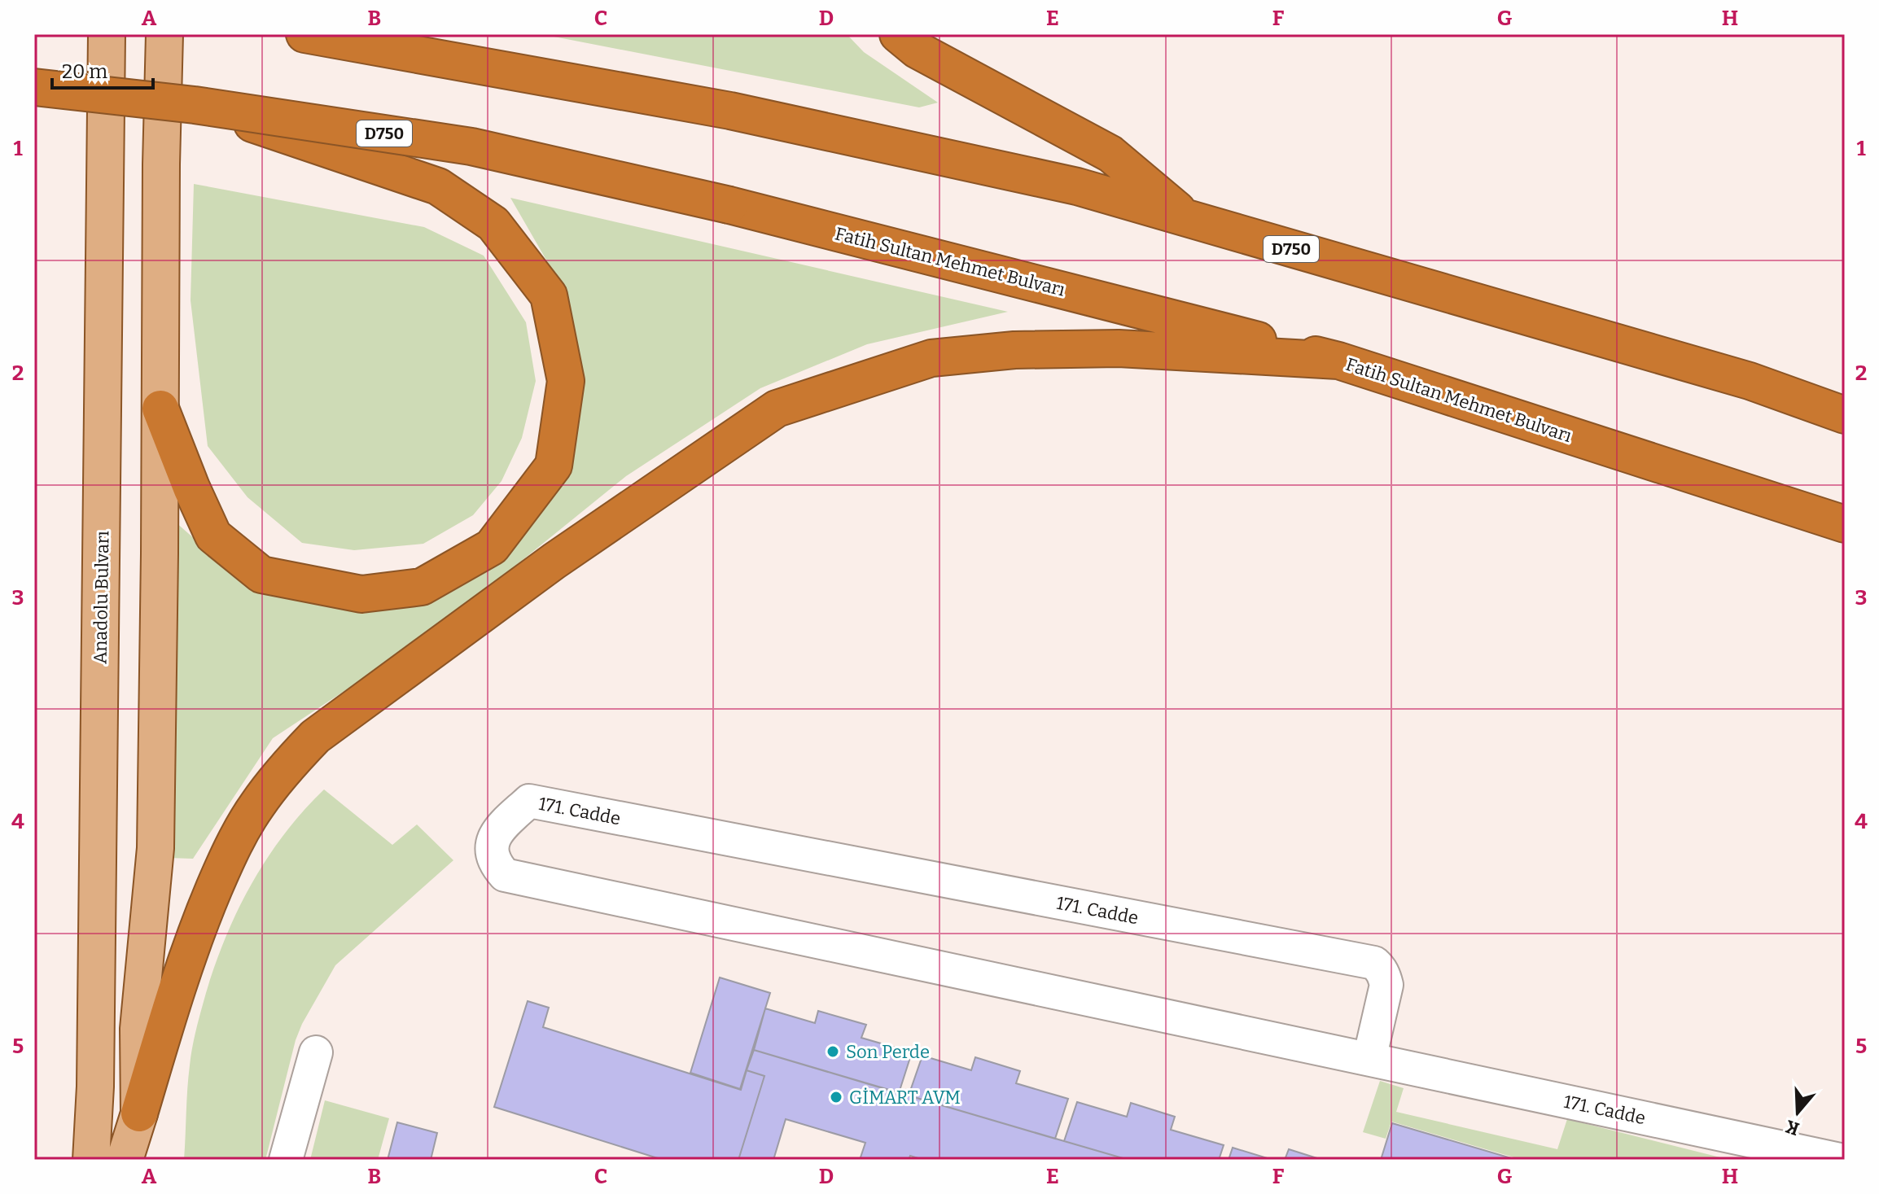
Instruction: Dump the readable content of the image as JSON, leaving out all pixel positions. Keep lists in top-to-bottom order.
{
  "streets": {
    "highway": ["D750", "Fatih Sultan Mehmet Bulvarı"],
    "main road": ["Anadolu Bulvarı"],
    "street": ["171. Cadde"]
  },
  "places": ["Son Perde", "GİMART AVM"],
  "scale_bar": "20 m",
  "north": "bottom",
  "grid": {
    "columns": [
      "A",
      "B",
      "C",
      "D",
      "E",
      "F",
      "G",
      "H"
    ],
    "rows": [
      "1",
      "2",
      "3",
      "4",
      "5"
    ]
  }
}
